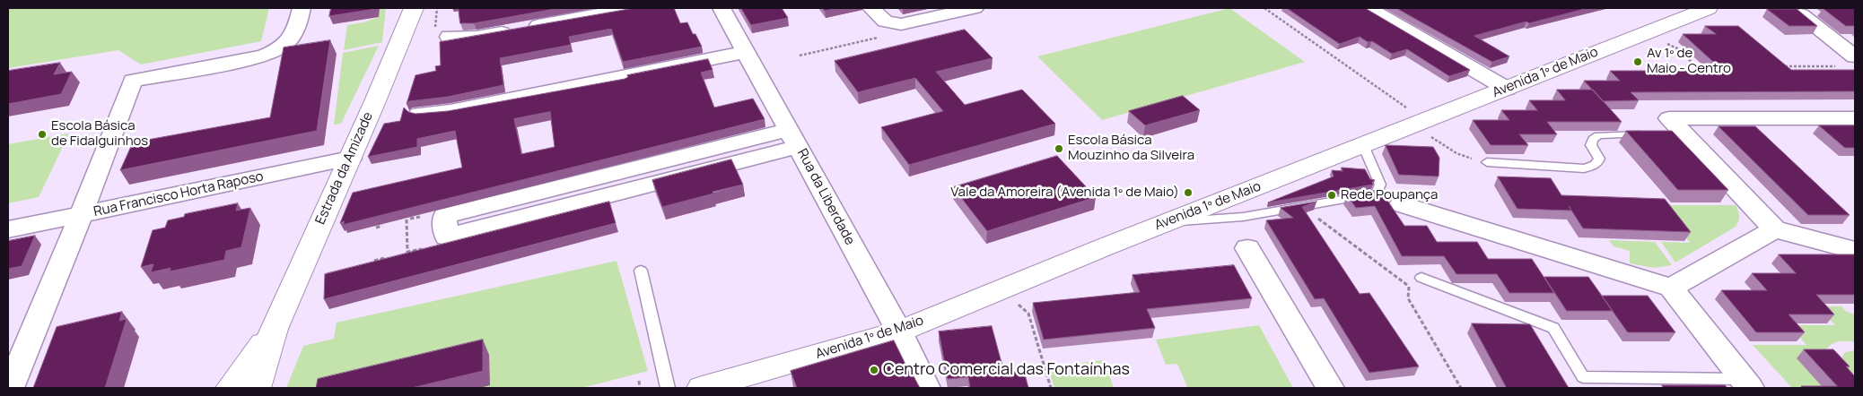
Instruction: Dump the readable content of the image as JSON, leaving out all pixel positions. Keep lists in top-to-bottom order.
{
  "streets": {
    "main road": ["Avenida 1º de Maio", "Estrada da Amizade"],
    "street": ["Rua Francisco Horta Raposo", "Rua da Liberdade"]
  },
  "crossings": [
    ["Avenida 1º de Maio", "Rua da Liberdade"],
    ["Estrada da Amizade", "Rua Francisco Horta Raposo"]
  ],
  "places": [
    "Av 1º de Maio - Centro",
    "Escola Básica de Fidalguinhos",
    "Escola Básica Mouzinho da Silveira",
    "Vale da Amoreira (Avenida 1º de Maio)",
    "Rede Poupança",
    "Centro Comercial das Fontaínhas"
  ]
}
